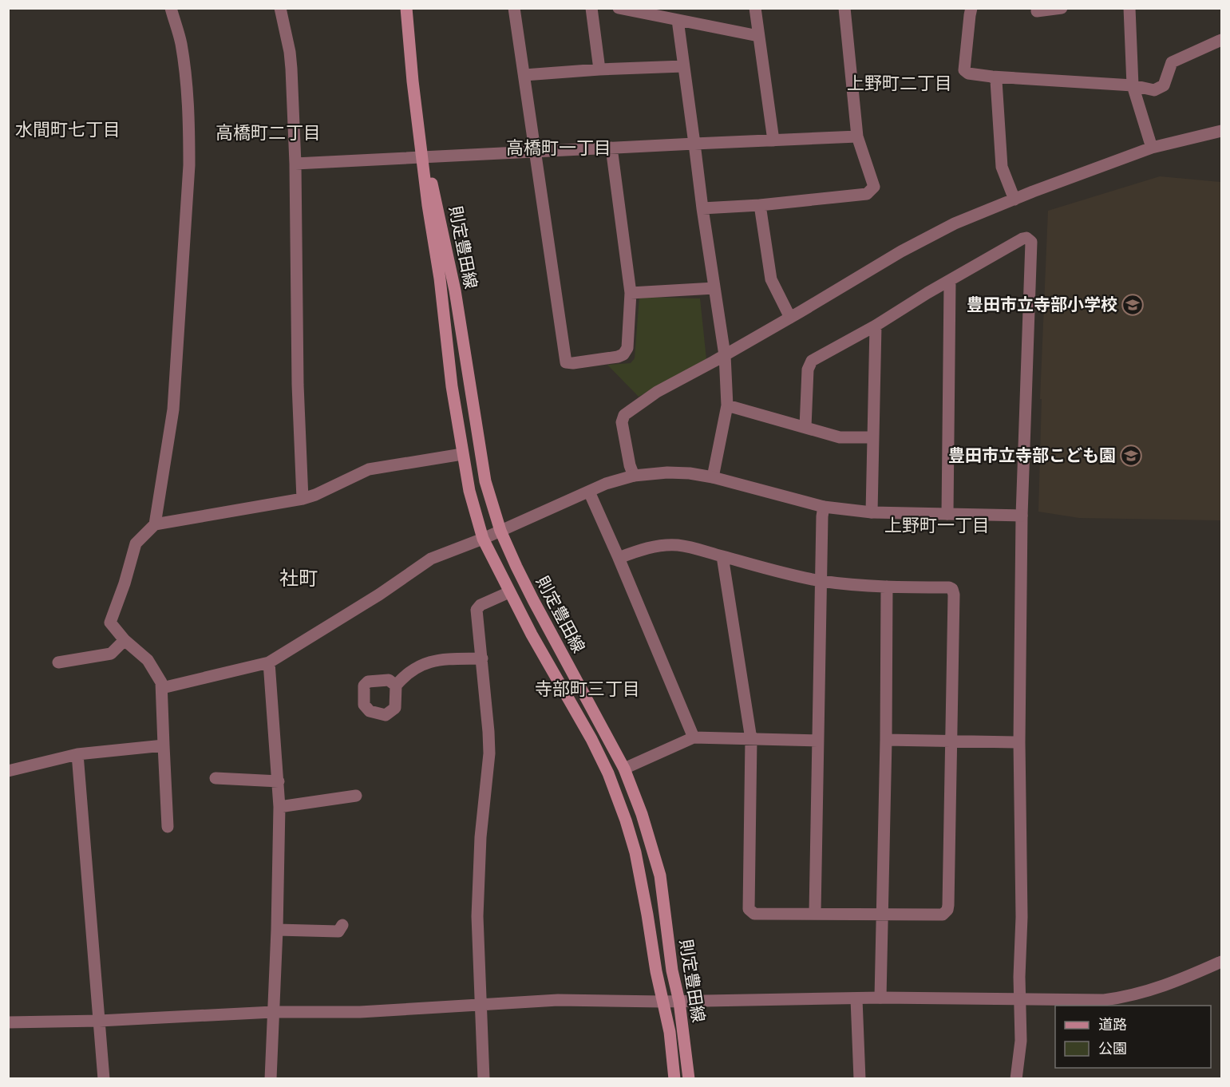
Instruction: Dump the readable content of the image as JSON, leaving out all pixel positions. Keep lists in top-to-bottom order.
{
  "streets": {
    "main road": ["則定豊田線"]
  },
  "districts": [
    "上野町二丁目",
    "水間町七丁目",
    "高橋町二丁目",
    "高橋町一丁目",
    "上野町一丁目",
    "社町",
    "寺部町三丁目"
  ],
  "places": {
    "school or university": ["豊田市立寺部小学校", "豊田市立寺部こども園"]
  },
  "legend": ["道路", "公園"]
}
